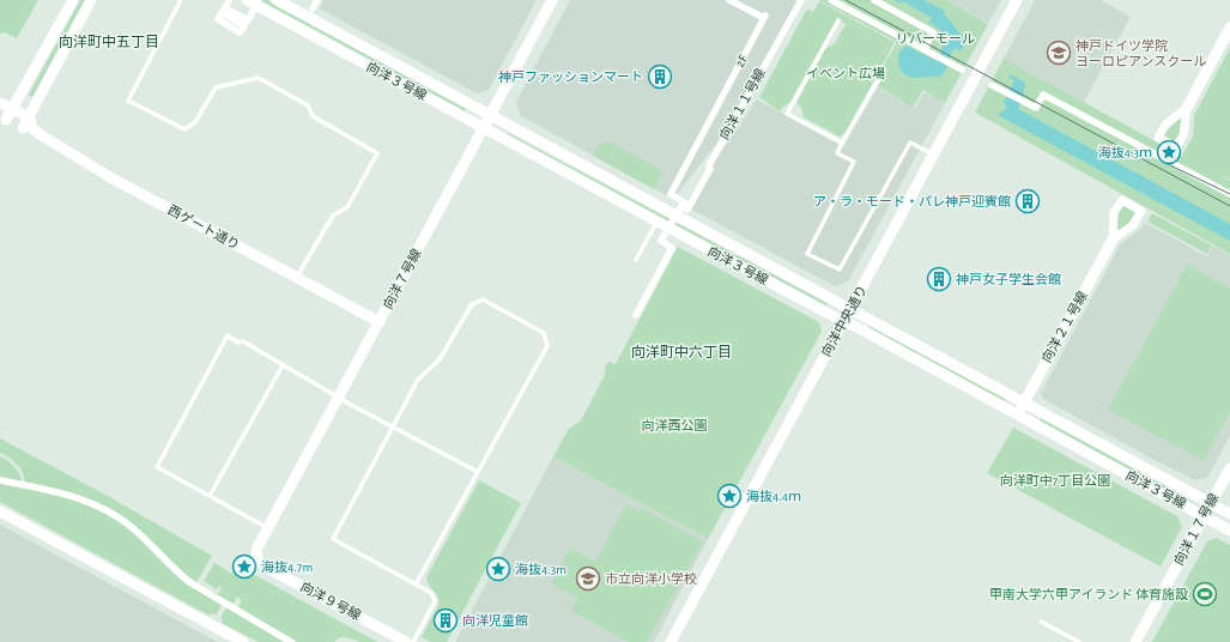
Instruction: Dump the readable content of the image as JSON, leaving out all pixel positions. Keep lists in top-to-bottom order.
{
  "streets": {
    "street": [
      "2F",
      "向洋３号線",
      "向洋１１号線",
      "西ゲート通り",
      "向洋７号線",
      "向洋中央通り",
      "向洋２１号線",
      "向洋１７号線",
      "向洋９号線"
    ]
  },
  "crossings": [
    ["向洋３号線", "向洋７号線"],
    ["向洋３号線", "向洋中央通り"],
    ["向洋３号線", "向洋２１号線"],
    ["向洋３号線", "向洋１７号線"],
    ["西ゲート通り", "向洋７号線"],
    ["向洋７号線", "向洋９号線"]
  ],
  "districts": ["向洋町中五丁目", "向洋町中六丁目"],
  "parks": [
    "リバーモール",
    "イベント広場",
    "向洋西公園",
    "向洋町中7丁目公園"
  ],
  "places": {
    "school or university": ["神戸ドイツ学院 ヨーロピアンスクール", "市立向洋小学校"],
    "building": [
      "神戸ファッションマート",
      "ア・ラ・モード・パレ神戸迎賓館",
      "神戸女子学生会館",
      "向洋児童館"
    ],
    "place": [
      "海抜4.3ｍ",
      "海抜4.4ｍ",
      "海抜4.7m",
      "海抜4.3m"
    ],
    "sports": ["甲南大学六甲アイランド 体育施設"]
  }
}
